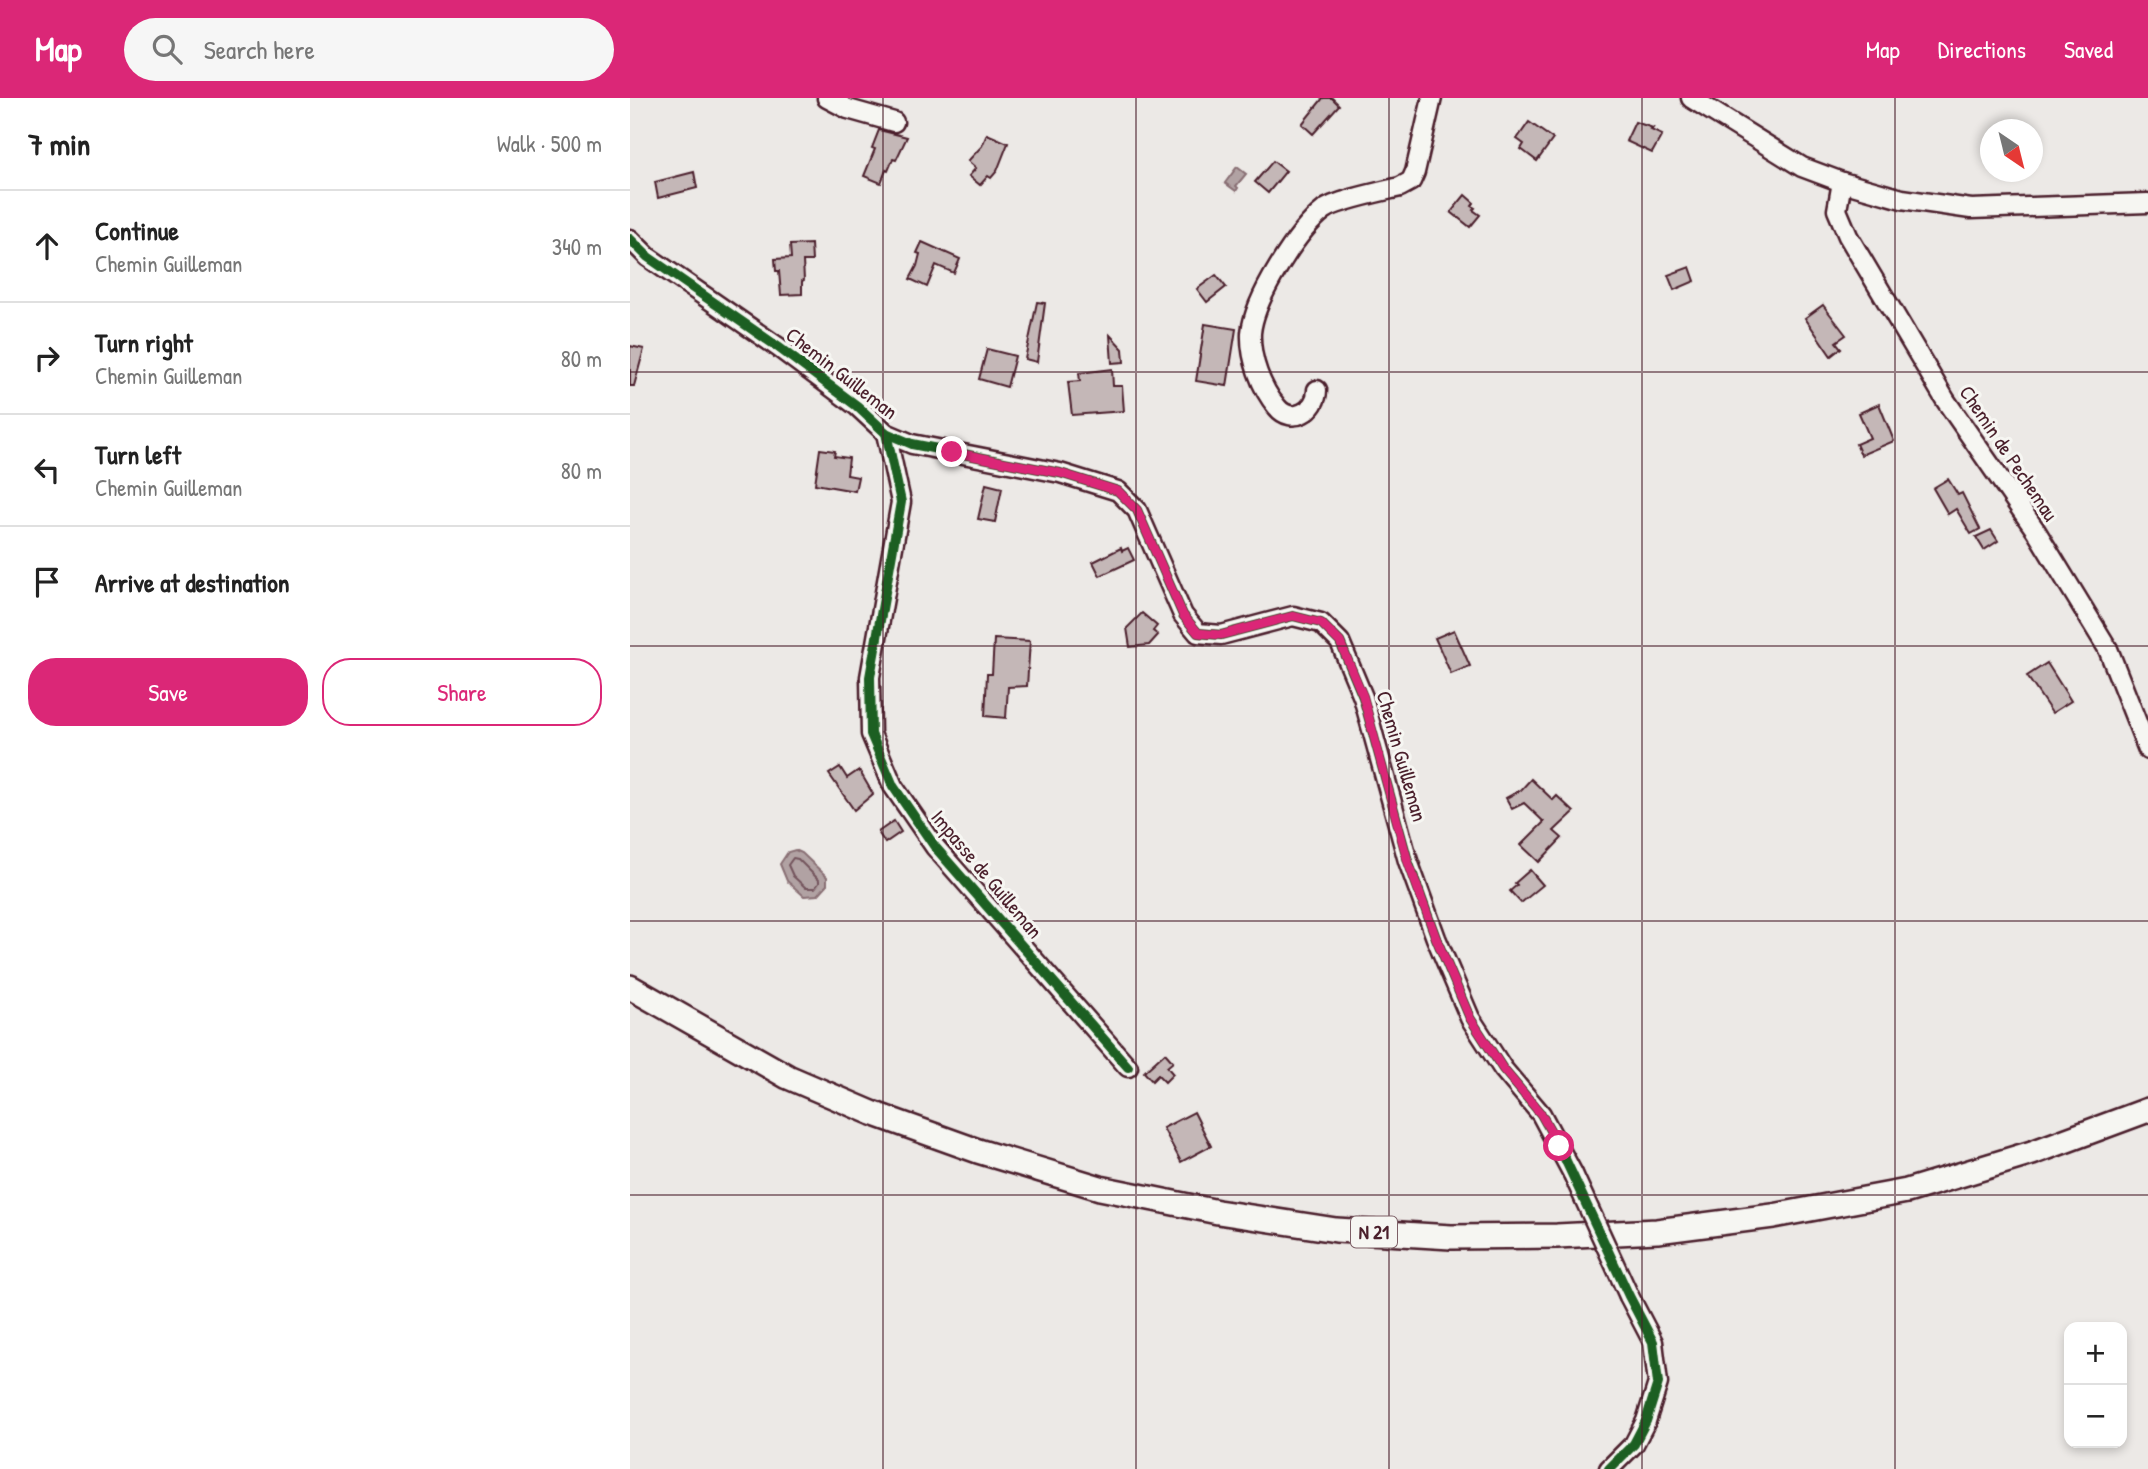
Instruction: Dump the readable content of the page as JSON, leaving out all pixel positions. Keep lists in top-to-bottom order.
{
  "streets": {
    "main road": ["N 21"],
    "street": ["Chemin Guilleman", "Chemin de Pechemau", "Impasse de Guilleman"]
  },
  "crossings": [
    ["Chemin Guilleman", "Impasse de Guilleman"]
  ],
  "north": "bottom right",
  "page": {
    "header": "Map",
    "search": "Search here",
    "nav": ["Map", "Directions", "Saved"],
    "heading": ["7 min", "Walk · 500 m"],
    "list": [
      ["Continue", "Chemin Guilleman", "340 m"],
      ["Turn right", "Chemin Guilleman", "80 m"],
      ["Turn left", "Chemin Guilleman", "80 m"],
      "Arrive at destination"
    ],
    "buttons": ["Save", "Share"],
    "map_buttons": ["+", "−"]
  }
}
